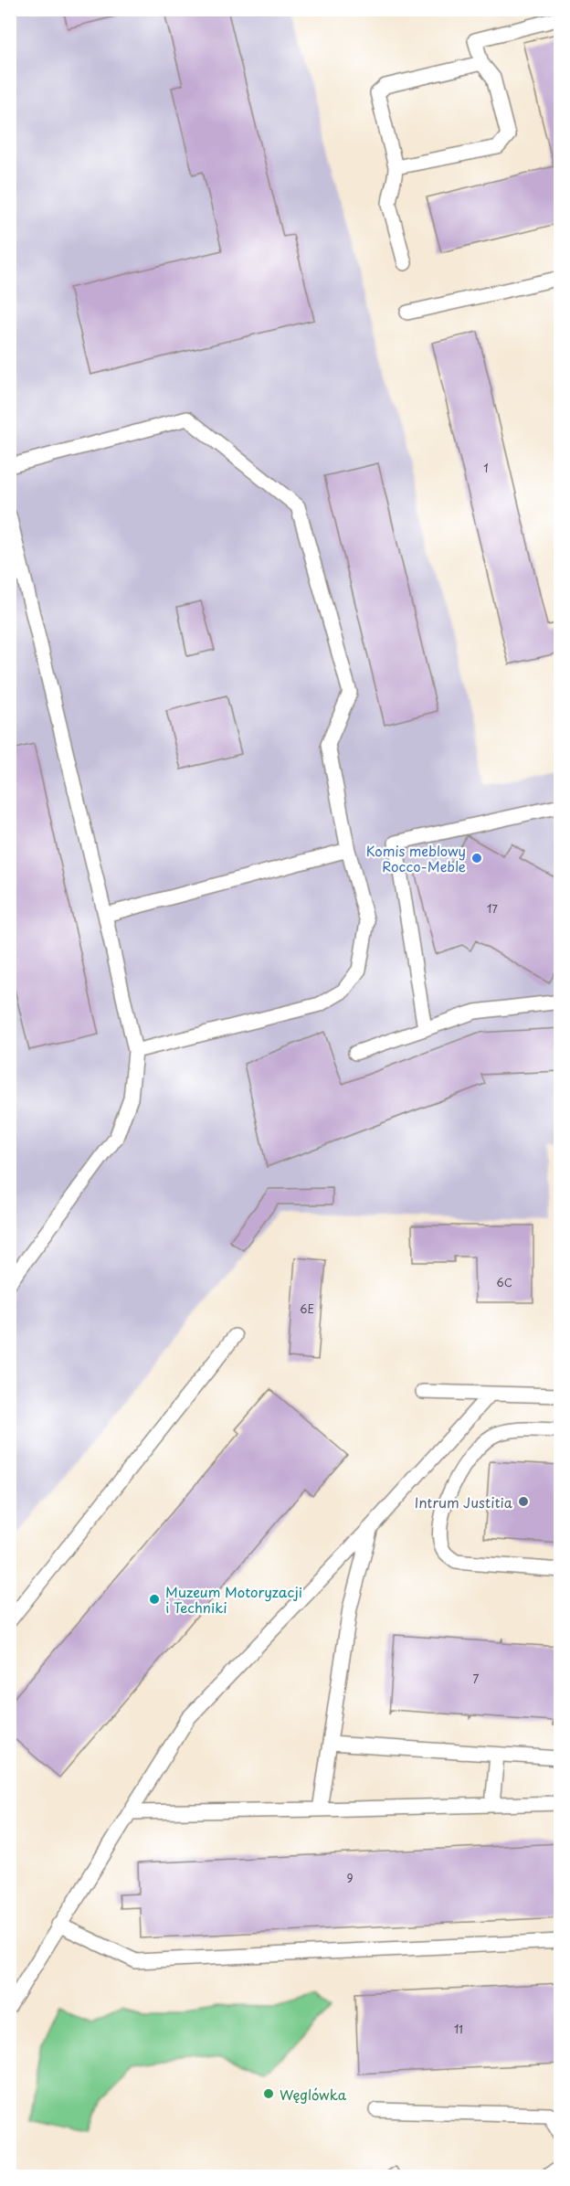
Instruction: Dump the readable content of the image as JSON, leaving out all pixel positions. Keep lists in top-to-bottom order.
{
  "places": [
    "Komis meblowy Rocco-Meble",
    "Intrum Justitia",
    "Muzeum Motoryzacji i Techniki",
    "Węglówka"
  ],
  "house_numbers": [
    "1",
    "17",
    "6C",
    "6E",
    "7",
    "9",
    "11"
  ]
}
